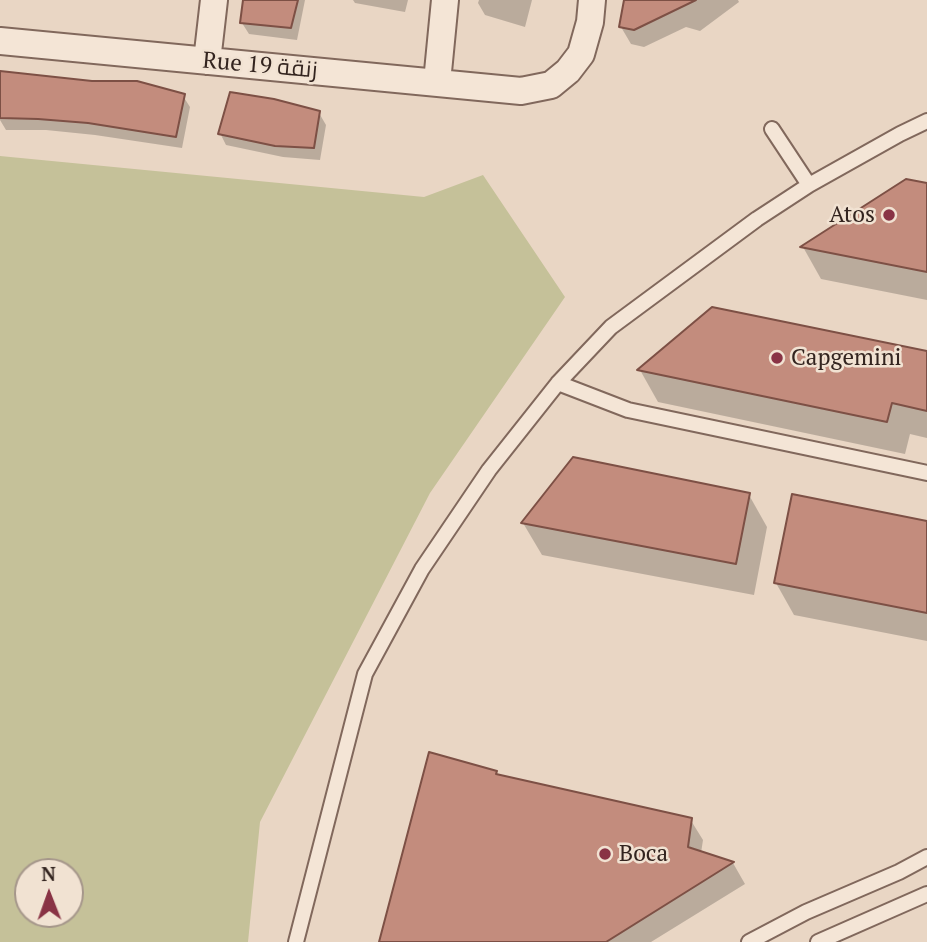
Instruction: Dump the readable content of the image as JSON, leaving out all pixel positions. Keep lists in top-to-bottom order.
{
  "streets": {
    "street": ["Rue 19 زنقة"]
  },
  "places": ["Atos", "Capgemini", "Boca"],
  "north": "top"
}
